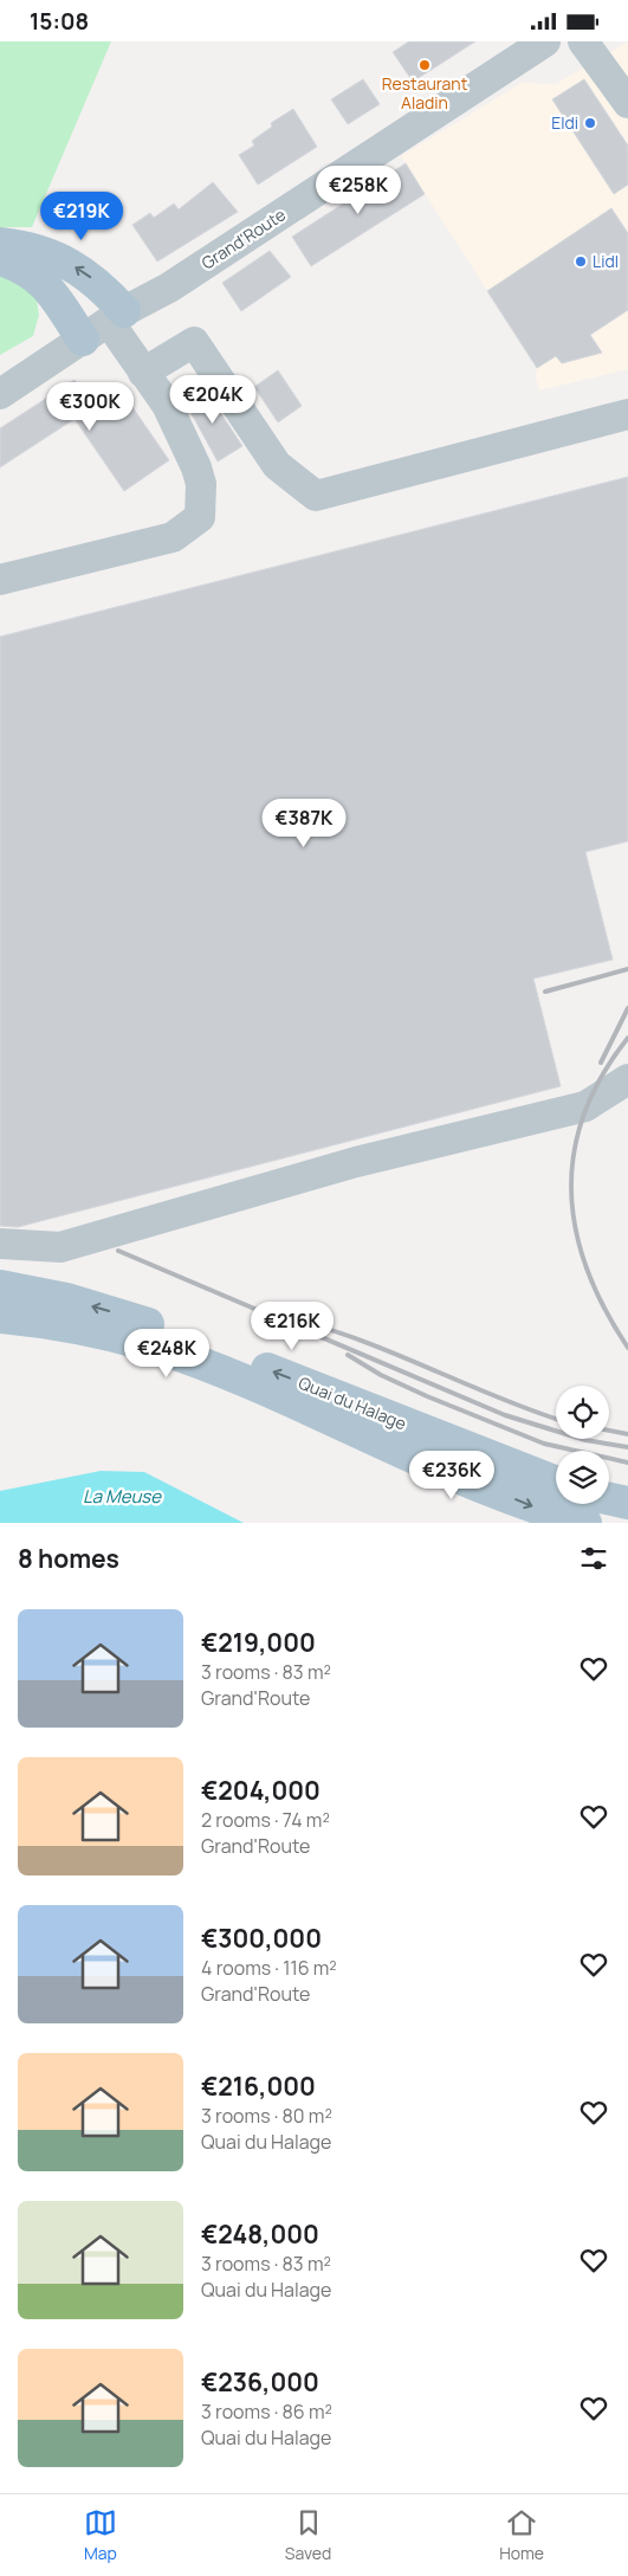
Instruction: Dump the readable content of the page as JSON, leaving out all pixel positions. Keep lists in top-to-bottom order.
{
  "streets": {
    "main road": ["Quai du Halage"],
    "street": ["Grand'Route"]
  },
  "water": ["La Meuse"],
  "places": ["Restaurant Aladin", "Eldi", "Lidl"],
  "page": {
    "status": "15:08",
    "price": [
      "€258K",
      "€219K",
      "€204K",
      "€300K",
      "€387K",
      "€216K",
      "€248K",
      "€236K"
    ],
    "heading": "8 homes",
    "list": [
      {
        "name": "€219,000",
        "note": "3 rooms · 83 m² · Grand'Route"
      },
      {
        "name": "€204,000",
        "note": "2 rooms · 74 m² · Grand'Route"
      },
      {
        "name": "€300,000",
        "note": "4 rooms · 116 m² · Grand'Route"
      },
      {
        "name": "€216,000",
        "note": "3 rooms · 80 m² · Quai du Halage"
      },
      {
        "name": "€248,000",
        "note": "3 rooms · 83 m² · Quai du Halage"
      },
      {
        "name": "€236,000",
        "note": "3 rooms · 86 m² · Quai du Halage"
      }
    ],
    "tabs": ["Map", "Saved", "Home"]
  }
}
